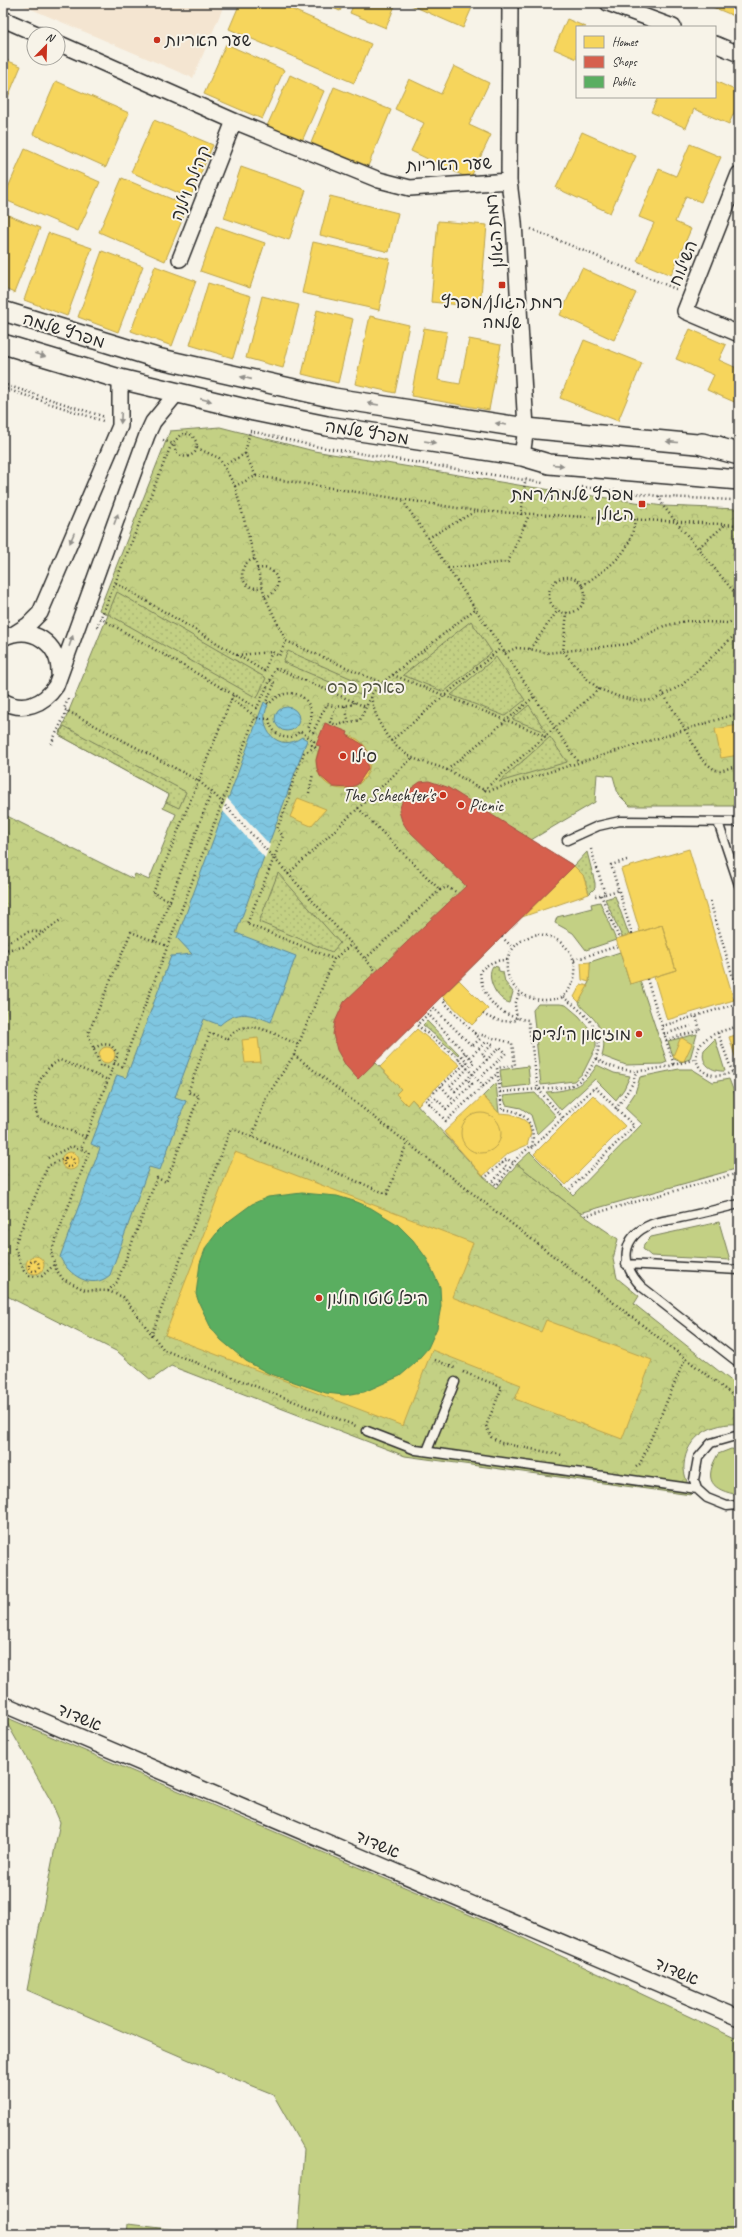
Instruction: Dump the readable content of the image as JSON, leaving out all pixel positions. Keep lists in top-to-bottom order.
{
  "streets": {
    "street": [
      "שער האריות",
      "קהילת וילנה",
      "רמת הגולן",
      "השילוח",
      "מפרץ שלמה",
      "אשדוד"
    ]
  },
  "crossings": [
    ["שער האריות", "קהילת וילנה"],
    ["שער האריות", "רמת הגולן"],
    ["רמת הגולן", "מפרץ שלמה"]
  ],
  "parks": ["פארק פרס"],
  "places": {
    "other": [
      "שער האריות",
      "סילו",
      "The Schechter's",
      "Picnic",
      "מוזיאון הילדים",
      "היכל טוטו חולון"
    ],
    "transit": ["רמת הגולן/מפרץ שלמה", "מפרץ שלמה/רמת הגולן"]
  },
  "legend": ["Homes", "Shops", "Public"],
  "north": "top right"
}
